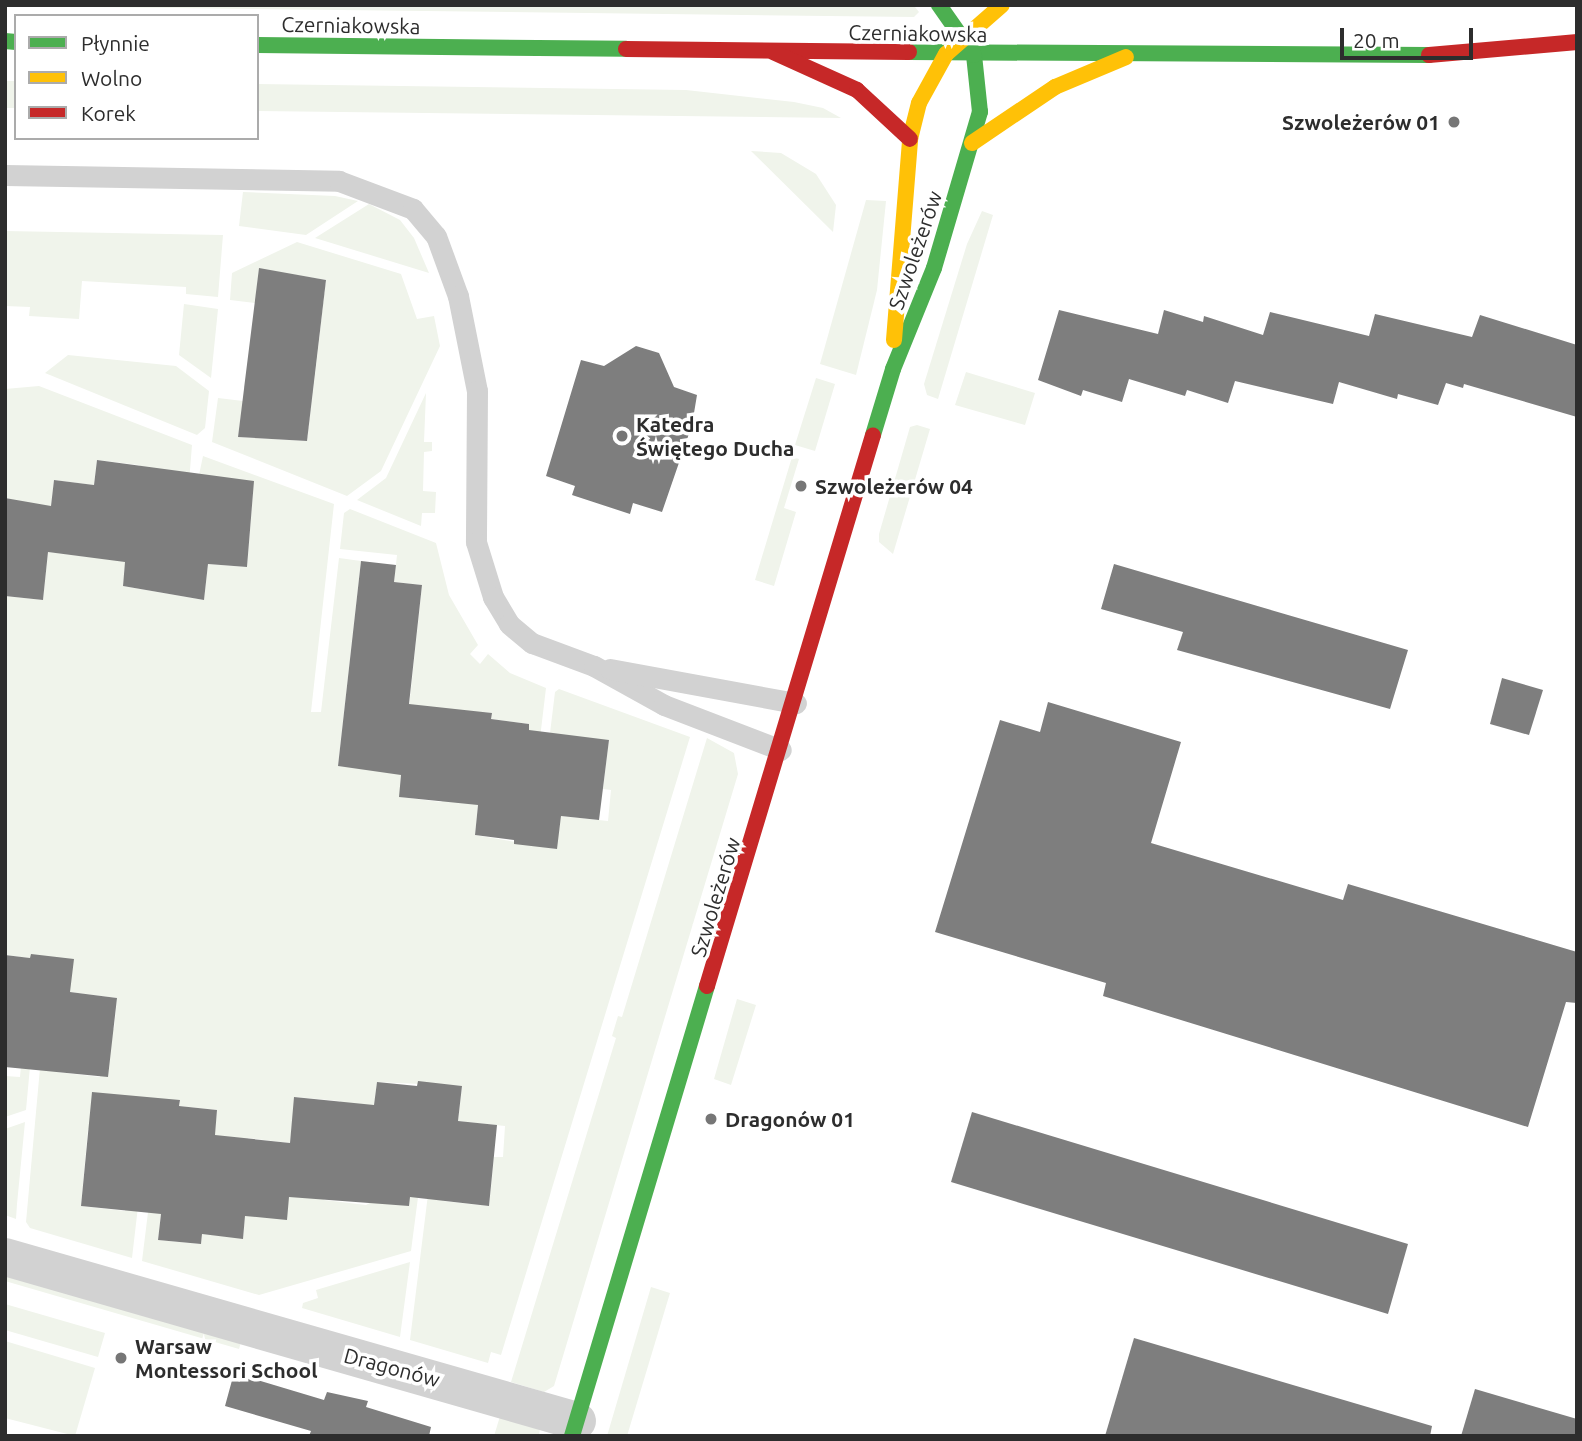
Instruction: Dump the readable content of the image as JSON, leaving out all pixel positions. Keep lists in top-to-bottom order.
{
  "streets": {
    "street": ["Czerniakowska", "Szwoleżerów", "Dragonów"]
  },
  "crossings": [
    ["Czerniakowska", "Szwoleżerów"],
    ["Szwoleżerów", "Dragonów"]
  ],
  "places": [
    "Szwoleżerów 01",
    "Katedra Świętego Ducha",
    "Szwoleżerów 04",
    "Dragonów 01",
    "Warsaw Montessori School"
  ],
  "legend": ["Płynnie", "Wolno", "Korek"],
  "scale_bar": "20 m"
}
